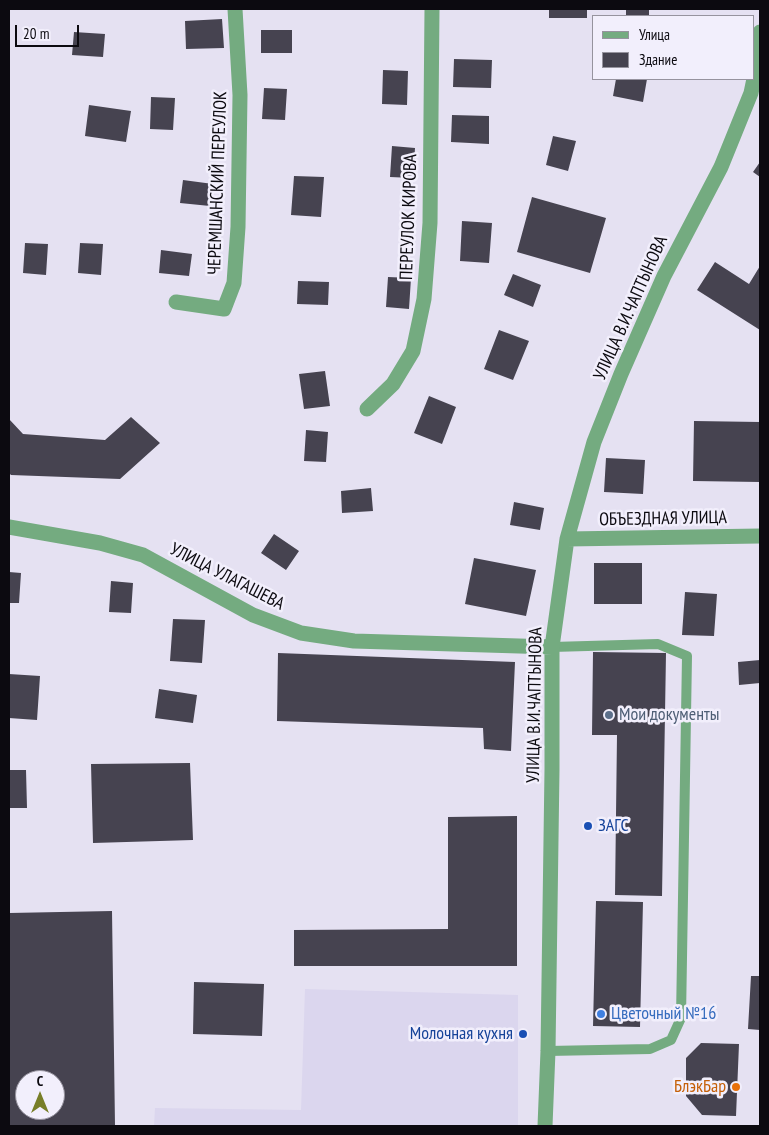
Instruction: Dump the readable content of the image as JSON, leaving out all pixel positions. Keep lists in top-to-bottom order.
{
  "streets": {
    "street": [
      "ЧЕРЕМШАНСКИЙ ПЕРЕУЛОК",
      "ПЕРЕУЛОК КИРОВА",
      "УЛИЦА В.И.ЧАПТЫНОВА",
      "ОБЪЕЗДНАЯ УЛИЦА",
      "УЛИЦА УЛАГАШЕВА"
    ]
  },
  "crossings": [
    ["УЛИЦА В.И.ЧАПТЫНОВА", "ОБЪЕЗДНАЯ УЛИЦА"],
    ["УЛИЦА В.И.ЧАПТЫНОВА", "УЛИЦА УЛАГАШЕВА"]
  ],
  "places": [
    "Мои документы",
    "ЗАГС",
    "Цветочный №16",
    "Молочная кухня",
    "БлэкБар"
  ],
  "legend": ["Улица", "Здание"],
  "scale_bar": "20 m",
  "north": "top"
}
